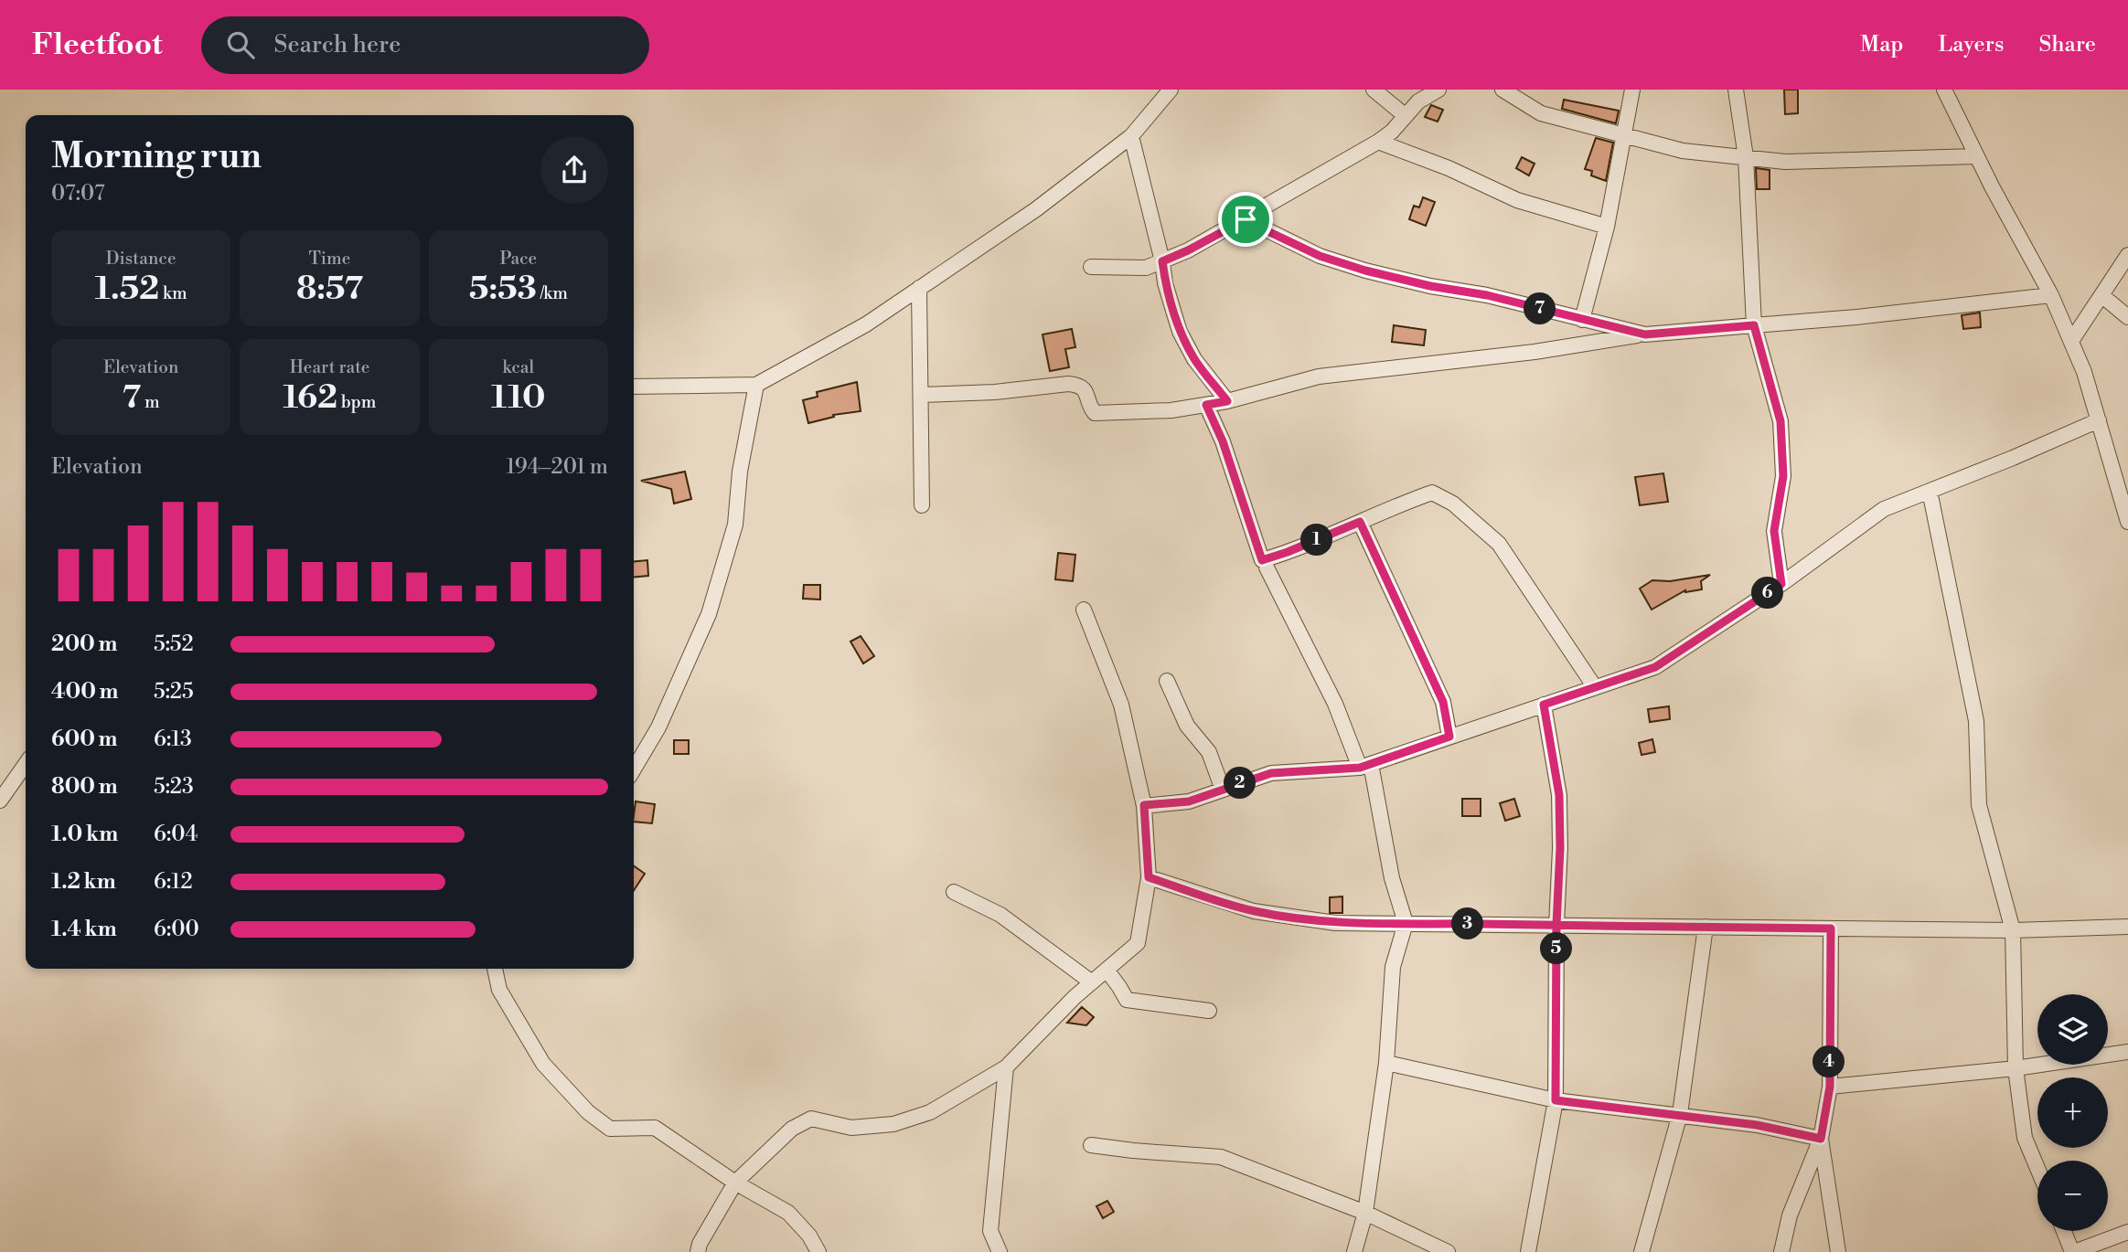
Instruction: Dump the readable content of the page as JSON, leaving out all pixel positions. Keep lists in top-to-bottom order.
{
  "page": {
    "header": "Fleetfoot",
    "search": "Search here",
    "nav": ["Map", "Layers", "Share"],
    "heading": ["Morning run", "07:07"],
    "stats": [
      ["Distance", "1.52 km"],
      ["Time", "8:57"],
      ["Pace", "5:53 /km"],
      ["Elevation", "7 m"],
      ["Heart rate", "162 bpm"],
      ["kcal", "110"]
    ],
    "pins": [
      "7",
      "1",
      "6",
      "2",
      "3",
      "5",
      "4"
    ],
    "chart": ["Elevation", "194–201 m"],
    "list": [
      {
        "name": "200 m",
        "note": "5:52"
      },
      {
        "name": "400 m",
        "note": "5:25"
      },
      {
        "name": "600 m",
        "note": "6:13"
      },
      {
        "name": "800 m",
        "note": "5:23"
      },
      {
        "name": "1.0 km",
        "note": "6:04"
      },
      {
        "name": "1.2 km",
        "note": "6:12"
      },
      {
        "name": "1.4 km",
        "note": "6:00"
      }
    ],
    "map_buttons": ["+", "−"]
  }
}
